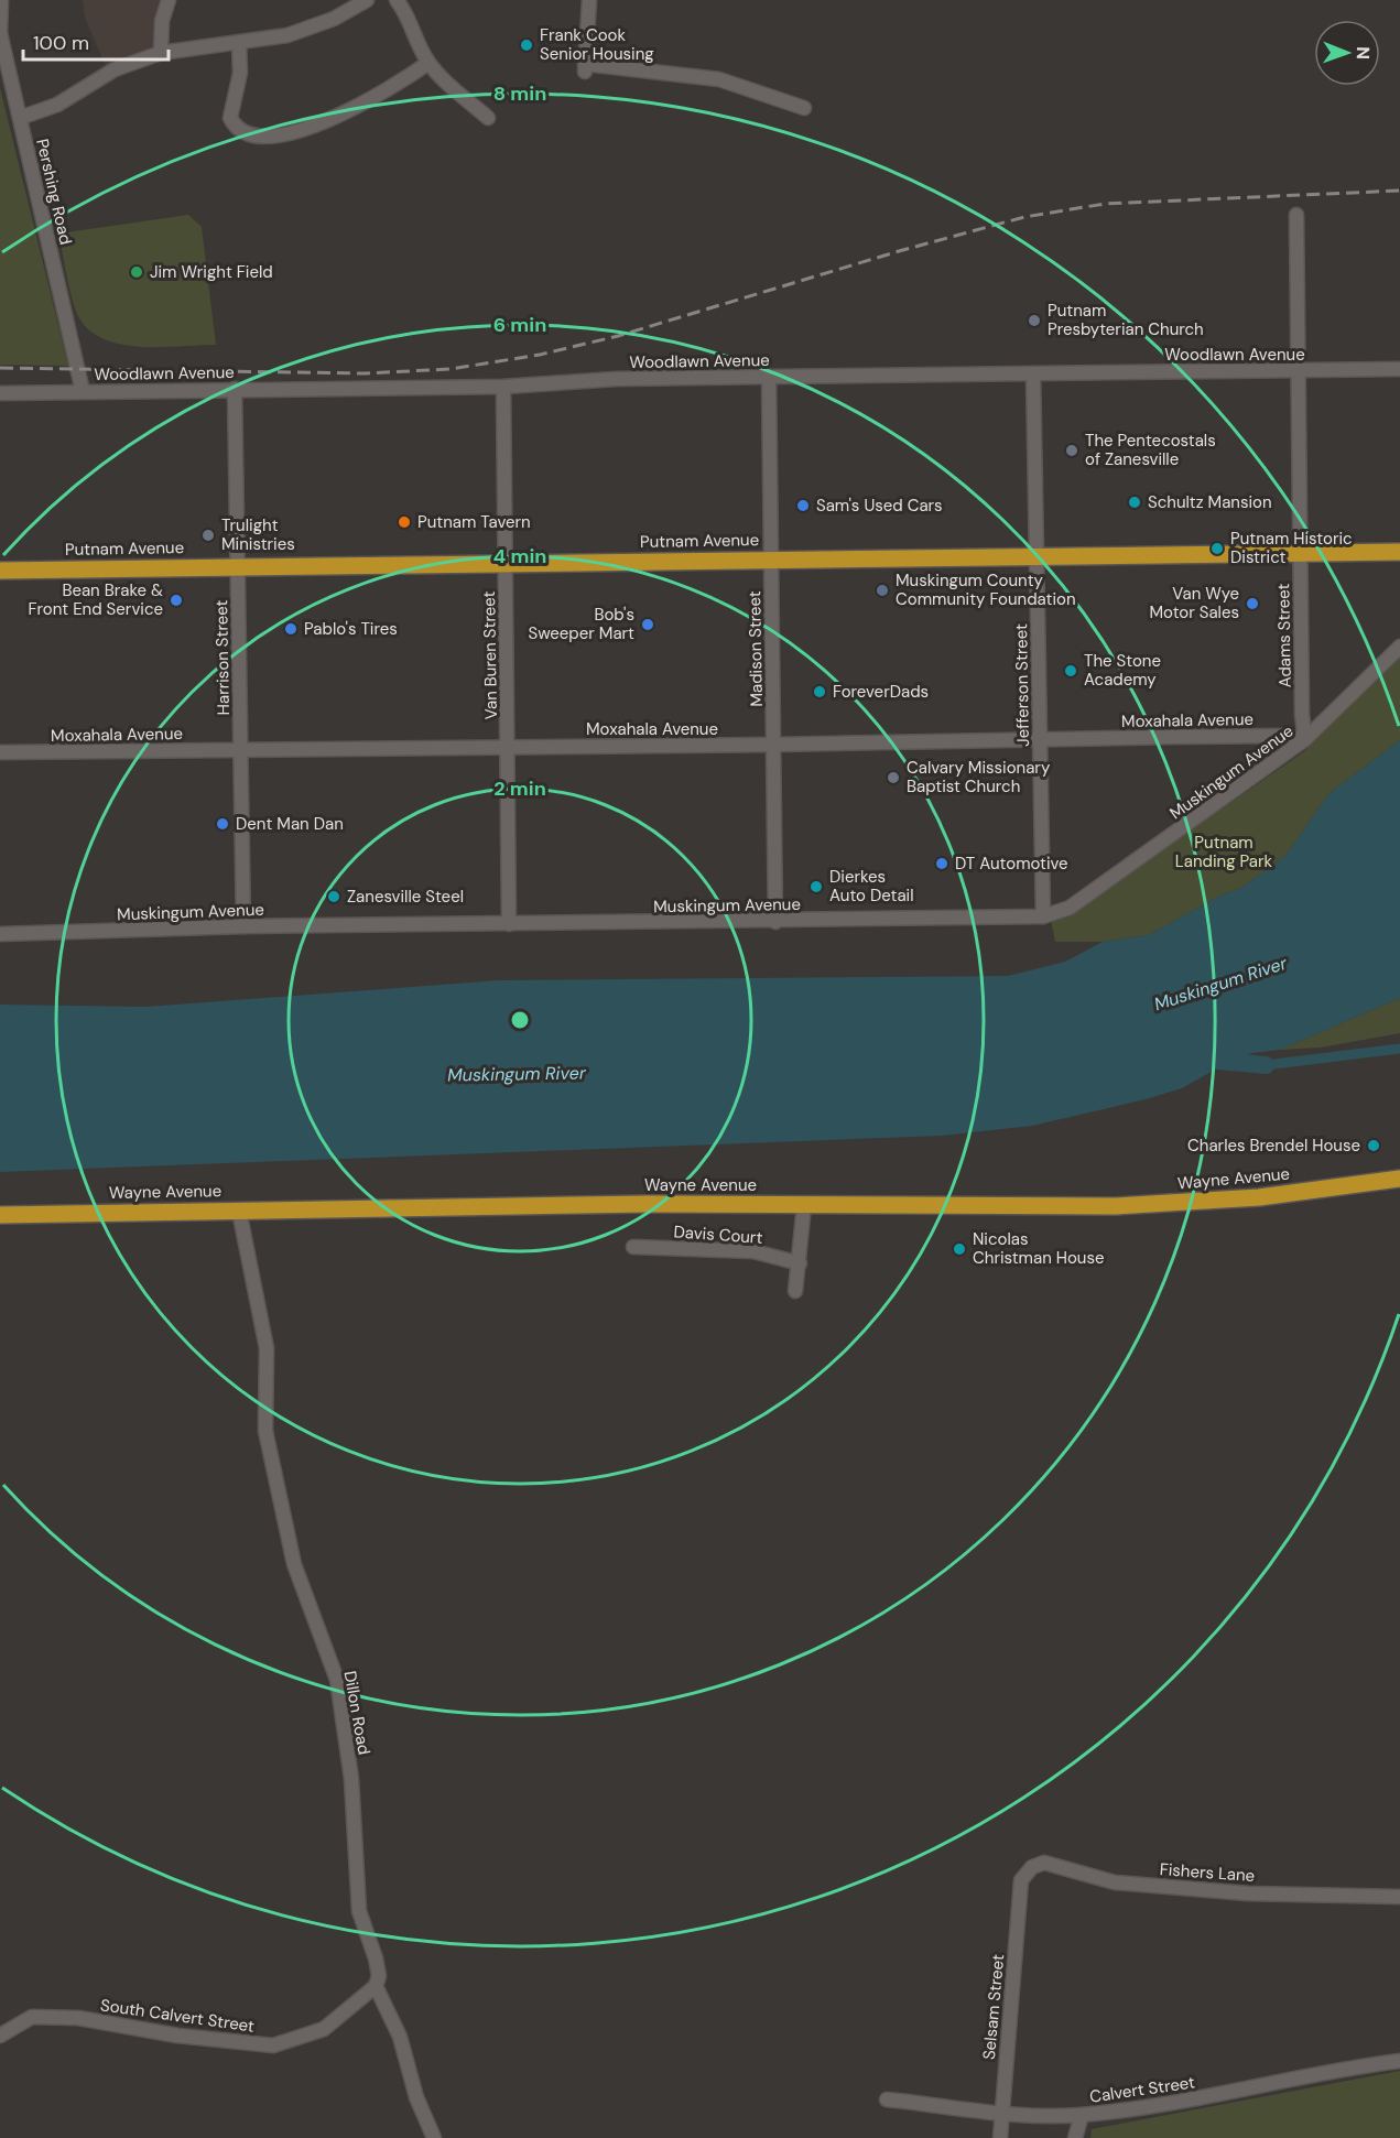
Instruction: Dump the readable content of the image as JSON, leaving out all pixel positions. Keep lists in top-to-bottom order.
{
  "streets": {
    "main road": ["Putnam Avenue", "Wayne Avenue"],
    "street": [
      "Pershing Road",
      "Woodlawn Avenue",
      "Adams Street",
      "Madison Street",
      "Van Buren Street",
      "Harrison Street",
      "Jefferson Street",
      "Moxahala Avenue",
      "Muskingum Avenue",
      "Davis Court",
      "Dillon Road",
      "Fishers Lane",
      "Selsam Street",
      "South Calvert Street",
      "Calvert Street"
    ]
  },
  "crossings": [
    ["Pershing Road", "Woodlawn Avenue"],
    ["Woodlawn Avenue", "Adams Street"],
    ["Woodlawn Avenue", "Madison Street"],
    ["Woodlawn Avenue", "Van Buren Street"],
    ["Woodlawn Avenue", "Harrison Street"],
    ["Woodlawn Avenue", "Jefferson Street"],
    ["Putnam Avenue", "Adams Street"],
    ["Putnam Avenue", "Madison Street"],
    ["Putnam Avenue", "Van Buren Street"],
    ["Putnam Avenue", "Harrison Street"],
    ["Putnam Avenue", "Jefferson Street"],
    ["Adams Street", "Moxahala Avenue"],
    ["Adams Street", "Muskingum Avenue"],
    ["Madison Street", "Moxahala Avenue"],
    ["Madison Street", "Muskingum Avenue"],
    ["Van Buren Street", "Moxahala Avenue"],
    ["Van Buren Street", "Muskingum Avenue"],
    ["Harrison Street", "Moxahala Avenue"],
    ["Harrison Street", "Muskingum Avenue"],
    ["Jefferson Street", "Moxahala Avenue"],
    ["Jefferson Street", "Muskingum Avenue"],
    ["Moxahala Avenue", "Muskingum Avenue"],
    ["Wayne Avenue", "Dillon Road"],
    ["Dillon Road", "South Calvert Street"],
    ["Fishers Lane", "Selsam Street"],
    ["Selsam Street", "Calvert Street"]
  ],
  "water": ["Muskingum River"],
  "parks": ["Putnam Landing Park"],
  "places": [
    "Frank Cook Senior Housing",
    "Jim Wright Field",
    "Putnam Presbyterian Church",
    "The Pentecostals of Zanesville",
    "Schultz Mansion",
    "Sam's Used Cars",
    "Putnam Tavern",
    "Trulight Ministries",
    "Putnam Historic District",
    "Muskingum County Community Foundation",
    "Bean Brake & Front End Service",
    "Van Wye Motor Sales",
    "Bob's Sweeper Mart",
    "Pablo's Tires",
    "The Stone Academy",
    "ForeverDads",
    "Calvary Missionary Baptist Church",
    "Dent Man Dan",
    "DT Automotive",
    "Dierkes Auto Detail",
    "Zanesville Steel",
    "Charles Brendel House",
    "Nicolas Christman House"
  ],
  "scale_bar": "100 m",
  "north": "right",
  "rings": [
    "8 min",
    "6 min",
    "4 min",
    "2 min"
  ]
}
